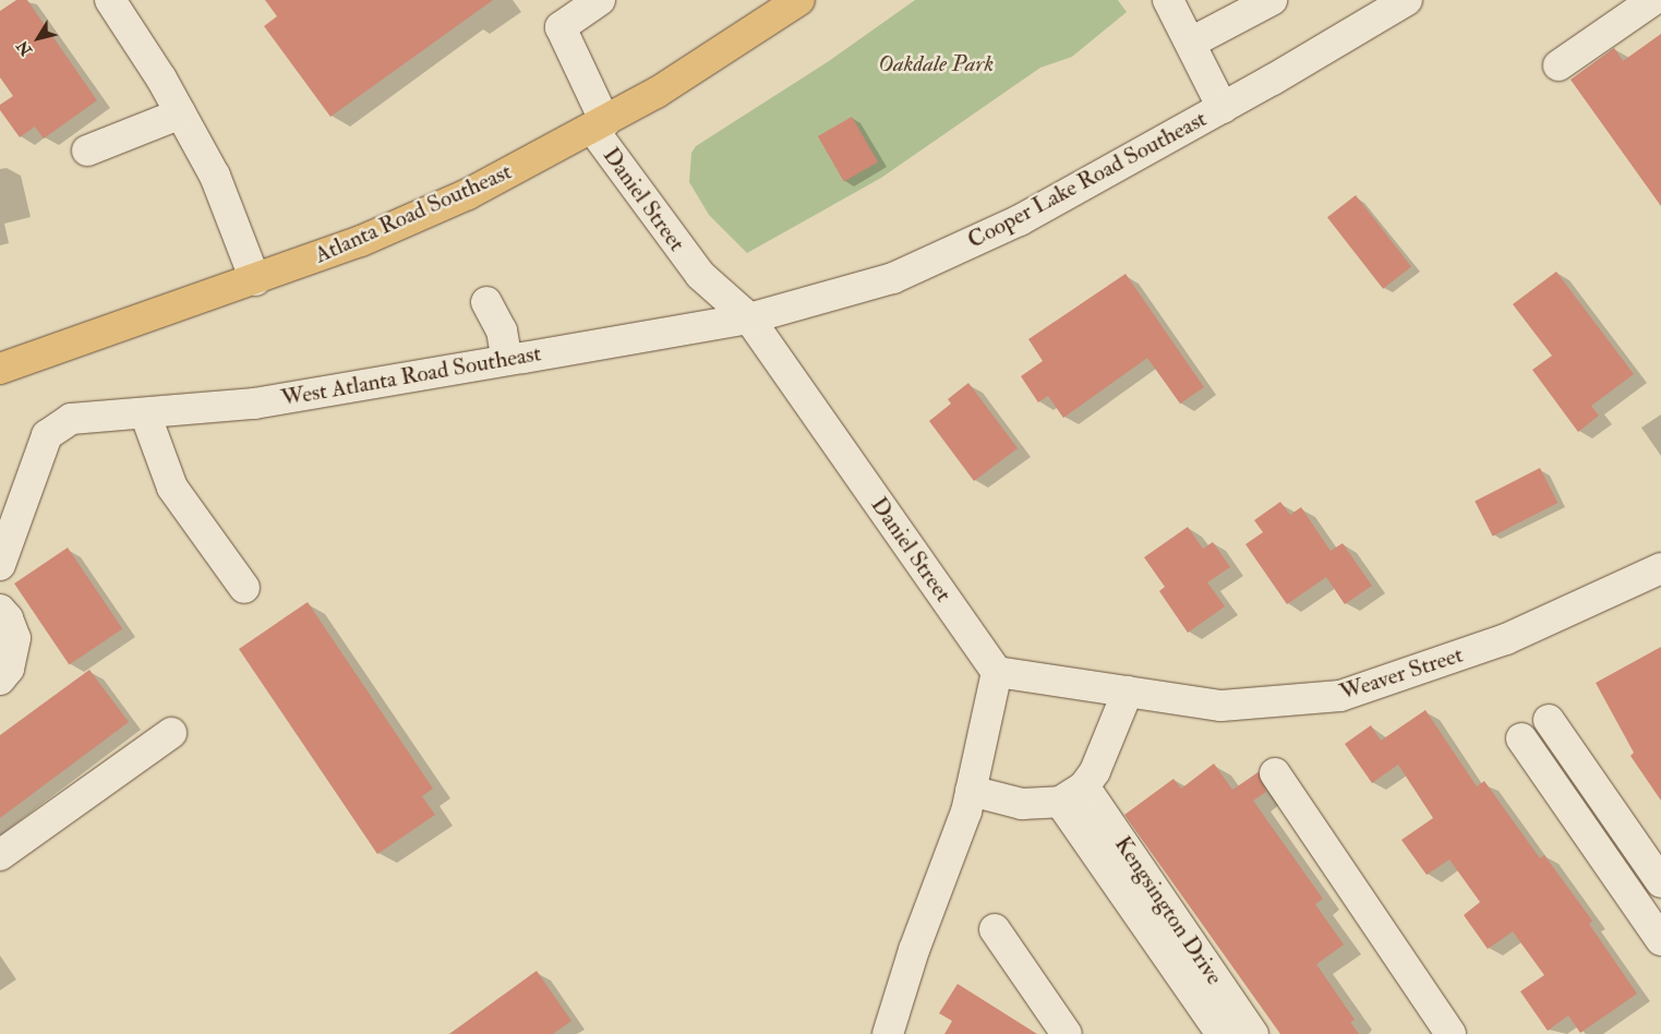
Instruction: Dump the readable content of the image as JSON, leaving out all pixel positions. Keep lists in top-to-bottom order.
{
  "streets": {
    "main road": ["Atlanta Road Southeast"],
    "street": [
      "Cooper Lake Road Southeast",
      "Daniel Street",
      "West Atlanta Road Southeast",
      "Weaver Street",
      "Kengsington Drive"
    ]
  },
  "crossings": [
    ["Cooper Lake Road Southeast", "Daniel Street"],
    ["Cooper Lake Road Southeast", "West Atlanta Road Southeast"],
    ["Daniel Street", "Atlanta Road Southeast"],
    ["Daniel Street", "West Atlanta Road Southeast"],
    ["Daniel Street", "Weaver Street"]
  ],
  "parks": ["Oakdale Park"],
  "north": "bottom left"
}
